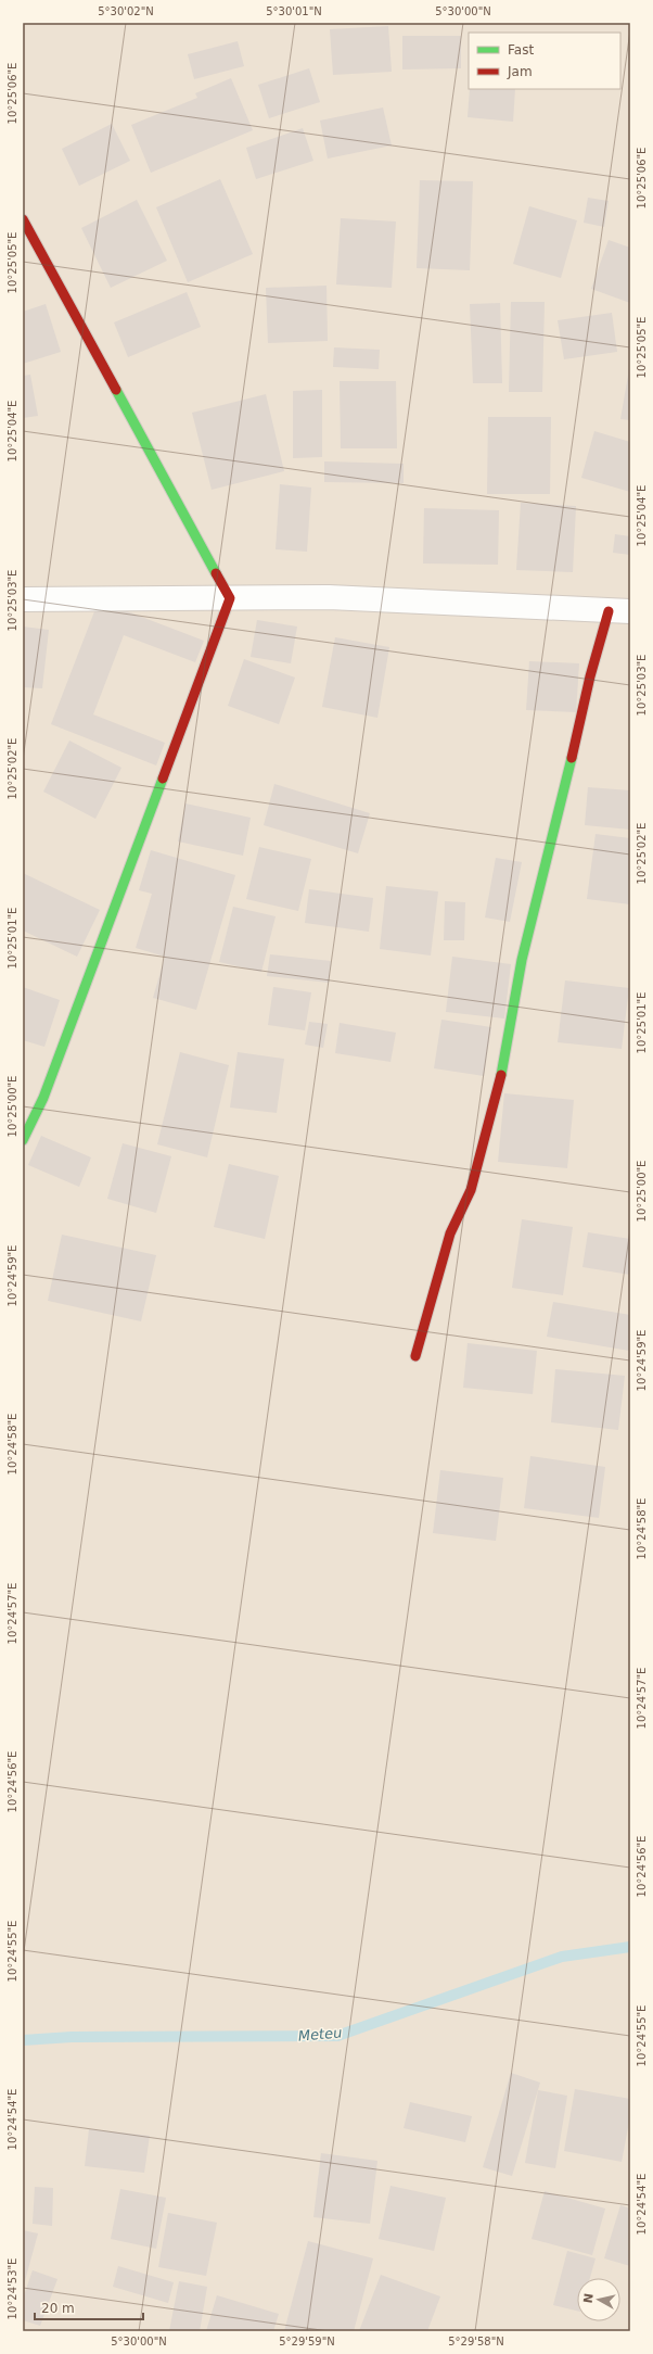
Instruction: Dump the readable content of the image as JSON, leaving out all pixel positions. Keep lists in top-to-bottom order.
{
  "water": ["Meteu"],
  "legend": ["Fast", "Jam"],
  "scale_bar": "20 m",
  "north": "left",
  "coordinates": [
    "5°30'02\"N",
    "5°30'01\"N",
    "5°30'00\"N",
    "10°25'06\"E",
    "10°25'05\"E",
    "10°25'04\"E",
    "10°25'03\"E",
    "10°25'02\"E",
    "10°25'01\"E",
    "10°25'00\"E",
    "10°24'59\"E",
    "10°24'58\"E",
    "10°24'57\"E",
    "10°24'56\"E",
    "10°24'55\"E",
    "10°24'54\"E",
    "10°24'53\"E",
    "5°29'59\"N",
    "5°29'58\"N"
  ]
}
